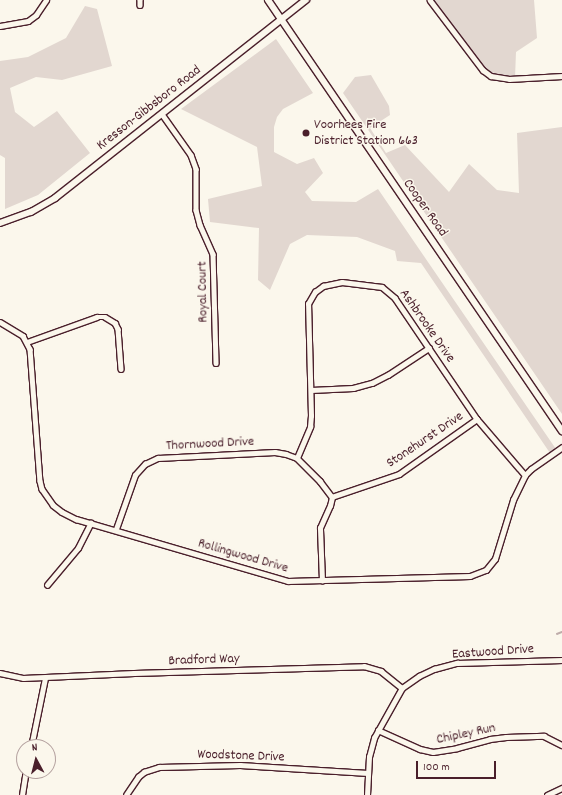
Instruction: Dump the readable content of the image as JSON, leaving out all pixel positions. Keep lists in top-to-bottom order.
{
  "streets": {
    "street": [
      "Kresson-Gibbsboro Road",
      "Cooper Road",
      "Royal Court",
      "Ashbrooke Drive",
      "Stonehurst Drive",
      "Thornwood Drive",
      "Rollingwood Drive",
      "Eastwood Drive",
      "Bradford Way",
      "Chipley Run",
      "Woodstone Drive"
    ]
  },
  "crossings": [
    ["Kresson-Gibbsboro Road", "Cooper Road"],
    ["Kresson-Gibbsboro Road", "Royal Court"],
    ["Ashbrooke Drive", "Stonehurst Drive"],
    ["Ashbrooke Drive", "Thornwood Drive"],
    ["Ashbrooke Drive", "Rollingwood Drive"],
    ["Stonehurst Drive", "Thornwood Drive"],
    ["Thornwood Drive", "Rollingwood Drive"],
    ["Eastwood Drive", "Bradford Way"],
    ["Eastwood Drive", "Chipley Run"],
    ["Eastwood Drive", "Woodstone Drive"]
  ],
  "places": ["Voorhees Fire District Station 663"],
  "scale_bar": "100 m",
  "north": "top"
}
